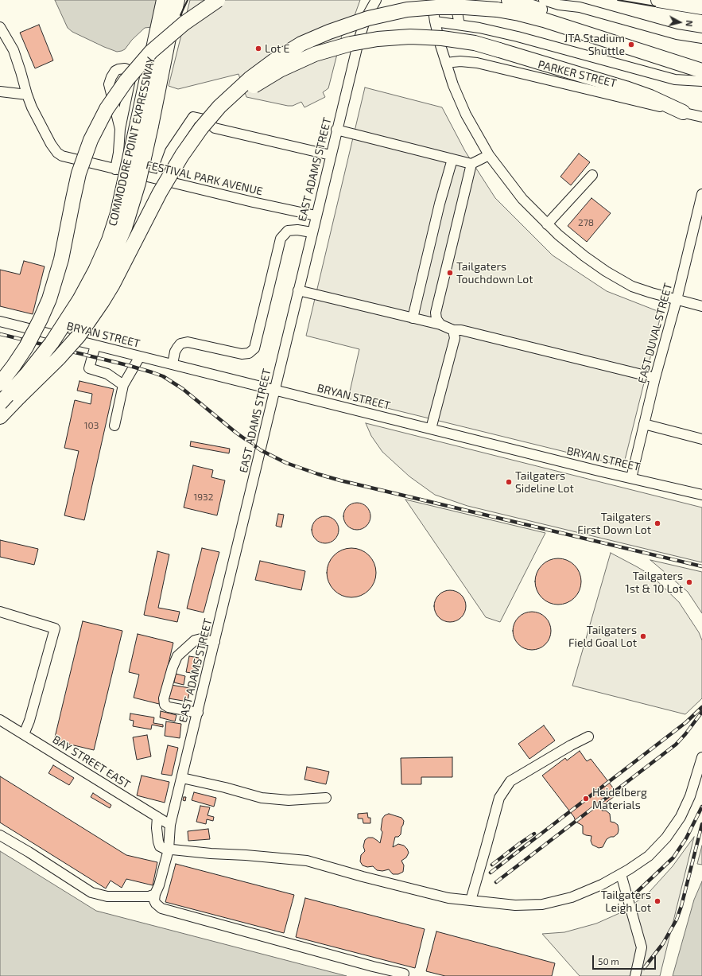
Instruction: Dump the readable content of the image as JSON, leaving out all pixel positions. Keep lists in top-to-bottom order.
{
  "streets": {
    "highway": ["COMMODORE POINT EXPRESSWAY"],
    "street": [
      "PARKER STREET",
      "EAST ADAMS STREET",
      "FESTIVAL PARK AVENUE",
      "EAST DUVAL STREET",
      "BRYAN STREET",
      "BAY STREET EAST"
    ]
  },
  "crossings": [
    ["EAST ADAMS STREET", "FESTIVAL PARK AVENUE"],
    ["EAST ADAMS STREET", "BRYAN STREET"],
    ["EAST ADAMS STREET", "BAY STREET EAST"],
    ["EAST DUVAL STREET", "BRYAN STREET"]
  ],
  "places": [
    "JTA Stadium Shuttle",
    "Lot E",
    "Tailgaters Touchdown Lot",
    "Tailgaters Sideline Lot",
    "Tailgaters First Down Lot",
    "Tailgaters 1st & 10 Lot",
    "Tailgaters Field Goal Lot",
    "Heidelberg Materials",
    "Tailgaters Leigh Lot"
  ],
  "house_numbers": ["278", "103", "1932"],
  "scale_bar": "50 m",
  "north": "right"
}
